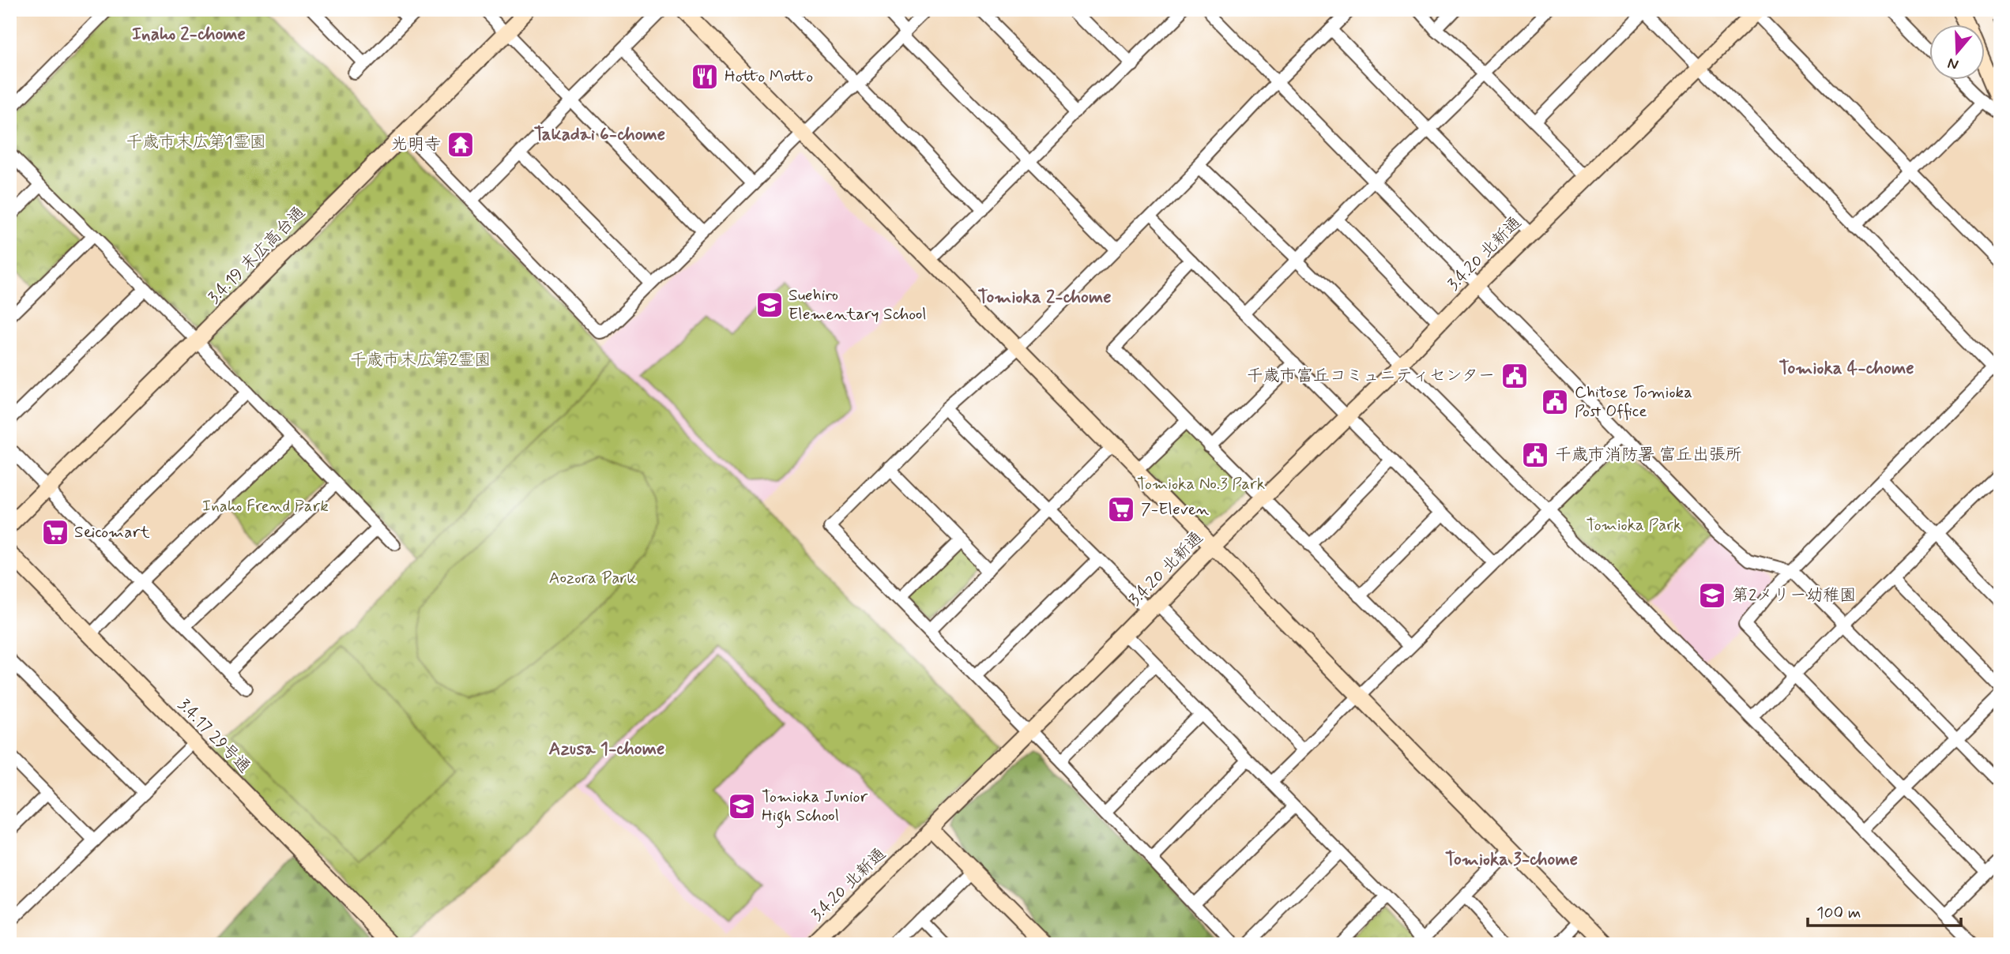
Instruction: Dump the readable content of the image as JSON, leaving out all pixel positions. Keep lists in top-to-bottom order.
{
  "streets": {
    "street": ["3.4.20 北新通", "3.4.19 末広高台通", "3.4.17 29号通"]
  },
  "districts": [
    "Inaho 2-chome",
    "Takadai 6-chome",
    "Tomioka 2-chome",
    "Tomioka 4-chome",
    "Azusa 1-chome",
    "Tomioka 3-chome"
  ],
  "parks": [
    "千歳市末広第1霊園",
    "千歳市末広第2霊園",
    "Tomioka No.3 Park",
    "Inaho Frend Park",
    "Tomioka Park",
    "Aozora Park"
  ],
  "places": {
    "restaurant": ["Hotto Motto"],
    "temple": ["光明寺"],
    "school or university": ["Suehiro Elementary School", "第2メリー幼稚園", "Tomioka Junior High School"],
    "public building": ["千歳市富丘コミュニティセンター", "Chitose Tomioka Post Office", "千歳市消防署 富丘出張所"],
    "supermarket": ["7-Eleven", "Seicomart"]
  },
  "scale_bar": "100 m",
  "north": "bottom"
}
